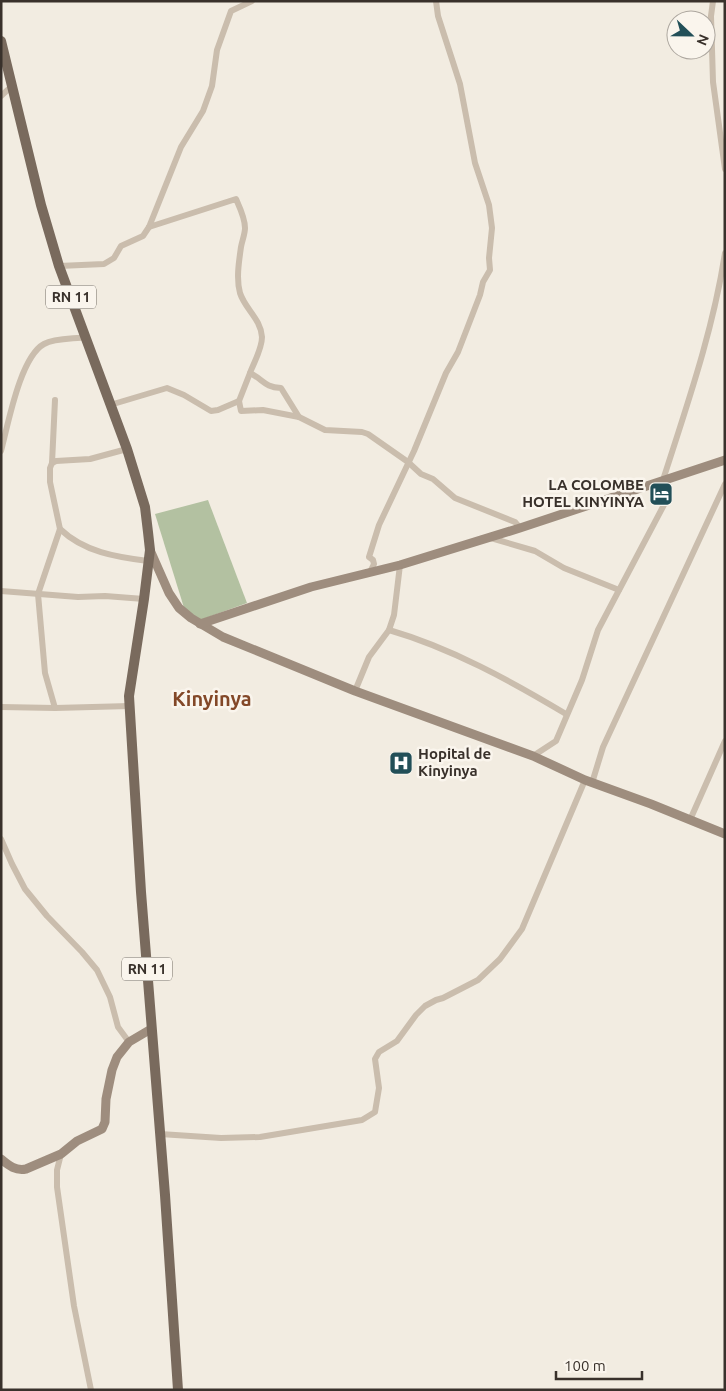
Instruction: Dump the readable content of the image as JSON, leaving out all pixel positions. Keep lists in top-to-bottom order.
{
  "streets": {
    "main road": ["RN 11"]
  },
  "districts": ["Kinyinya"],
  "places": {
    "hotel": ["LA COLOMBE HOTEL KINYINYA"],
    "hospital": ["Hopital de Kinyinya"]
  },
  "scale_bar": "100 m",
  "north": "right"
}
